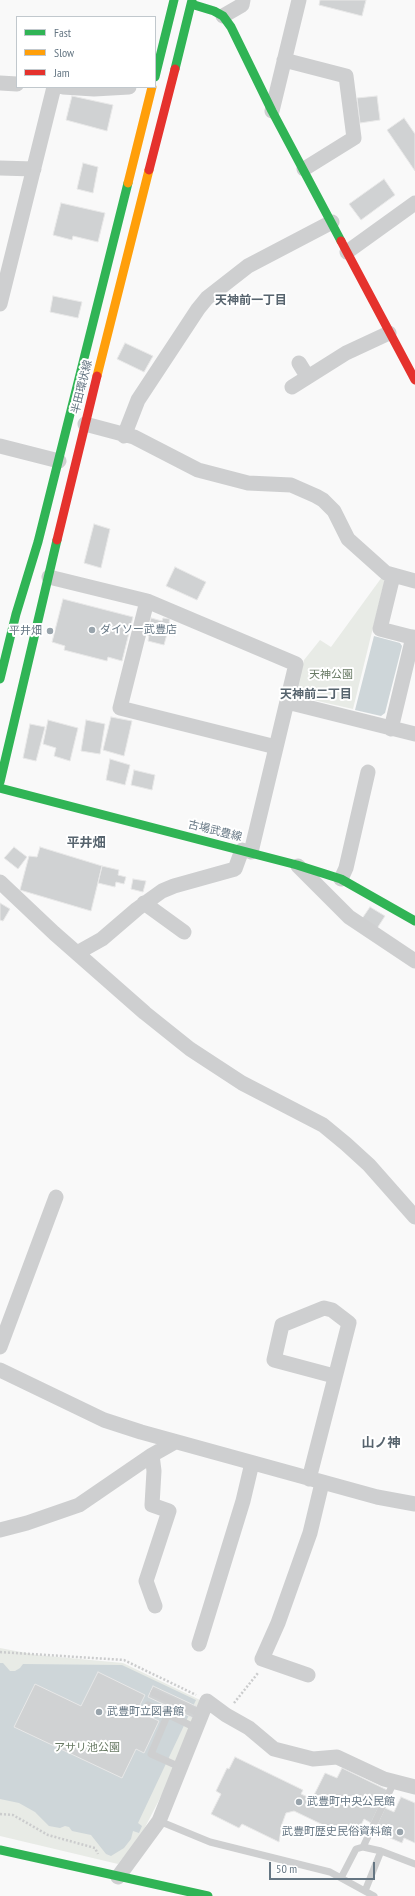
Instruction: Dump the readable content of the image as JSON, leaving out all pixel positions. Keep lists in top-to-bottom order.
{
  "streets": {
    "main road": ["半田環状線", "古場武豊線"]
  },
  "districts": [
    "天神前一丁目",
    "天神前二丁目",
    "平井畑",
    "山ノ神"
  ],
  "parks": ["天神公園", "アサリ池公園"],
  "places": [
    "ダイソー武豊店",
    "平井畑",
    "武豊町立図書館",
    "武豊町中央公民館",
    "武豊町歴史民俗資料館"
  ],
  "legend": ["Fast", "Slow", "Jam"],
  "scale_bar": "50 m"
}
